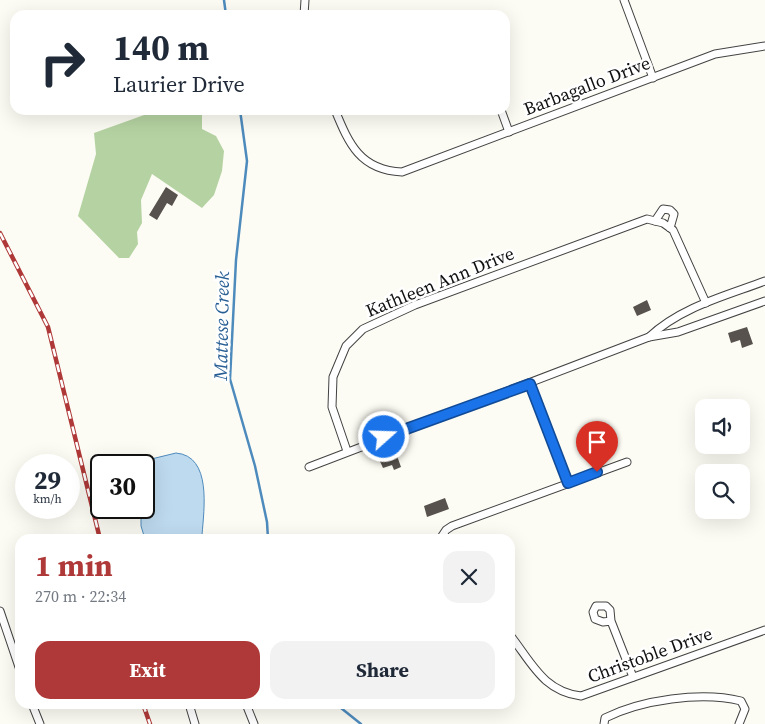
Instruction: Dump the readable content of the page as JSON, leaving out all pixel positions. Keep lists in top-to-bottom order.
{
  "streets": {
    "street": ["Barbagallo Drive", "Kathleen Ann Drive", "Christoble Drive"]
  },
  "water": ["Mattese Creek"],
  "page": {
    "turn": ["140 m", "Laurier Drive"],
    "speed": "29 km/h",
    "limit": "30",
    "heading": ["1 min", "270 m · 22:34"],
    "buttons": ["Exit", "Share"]
  }
}
